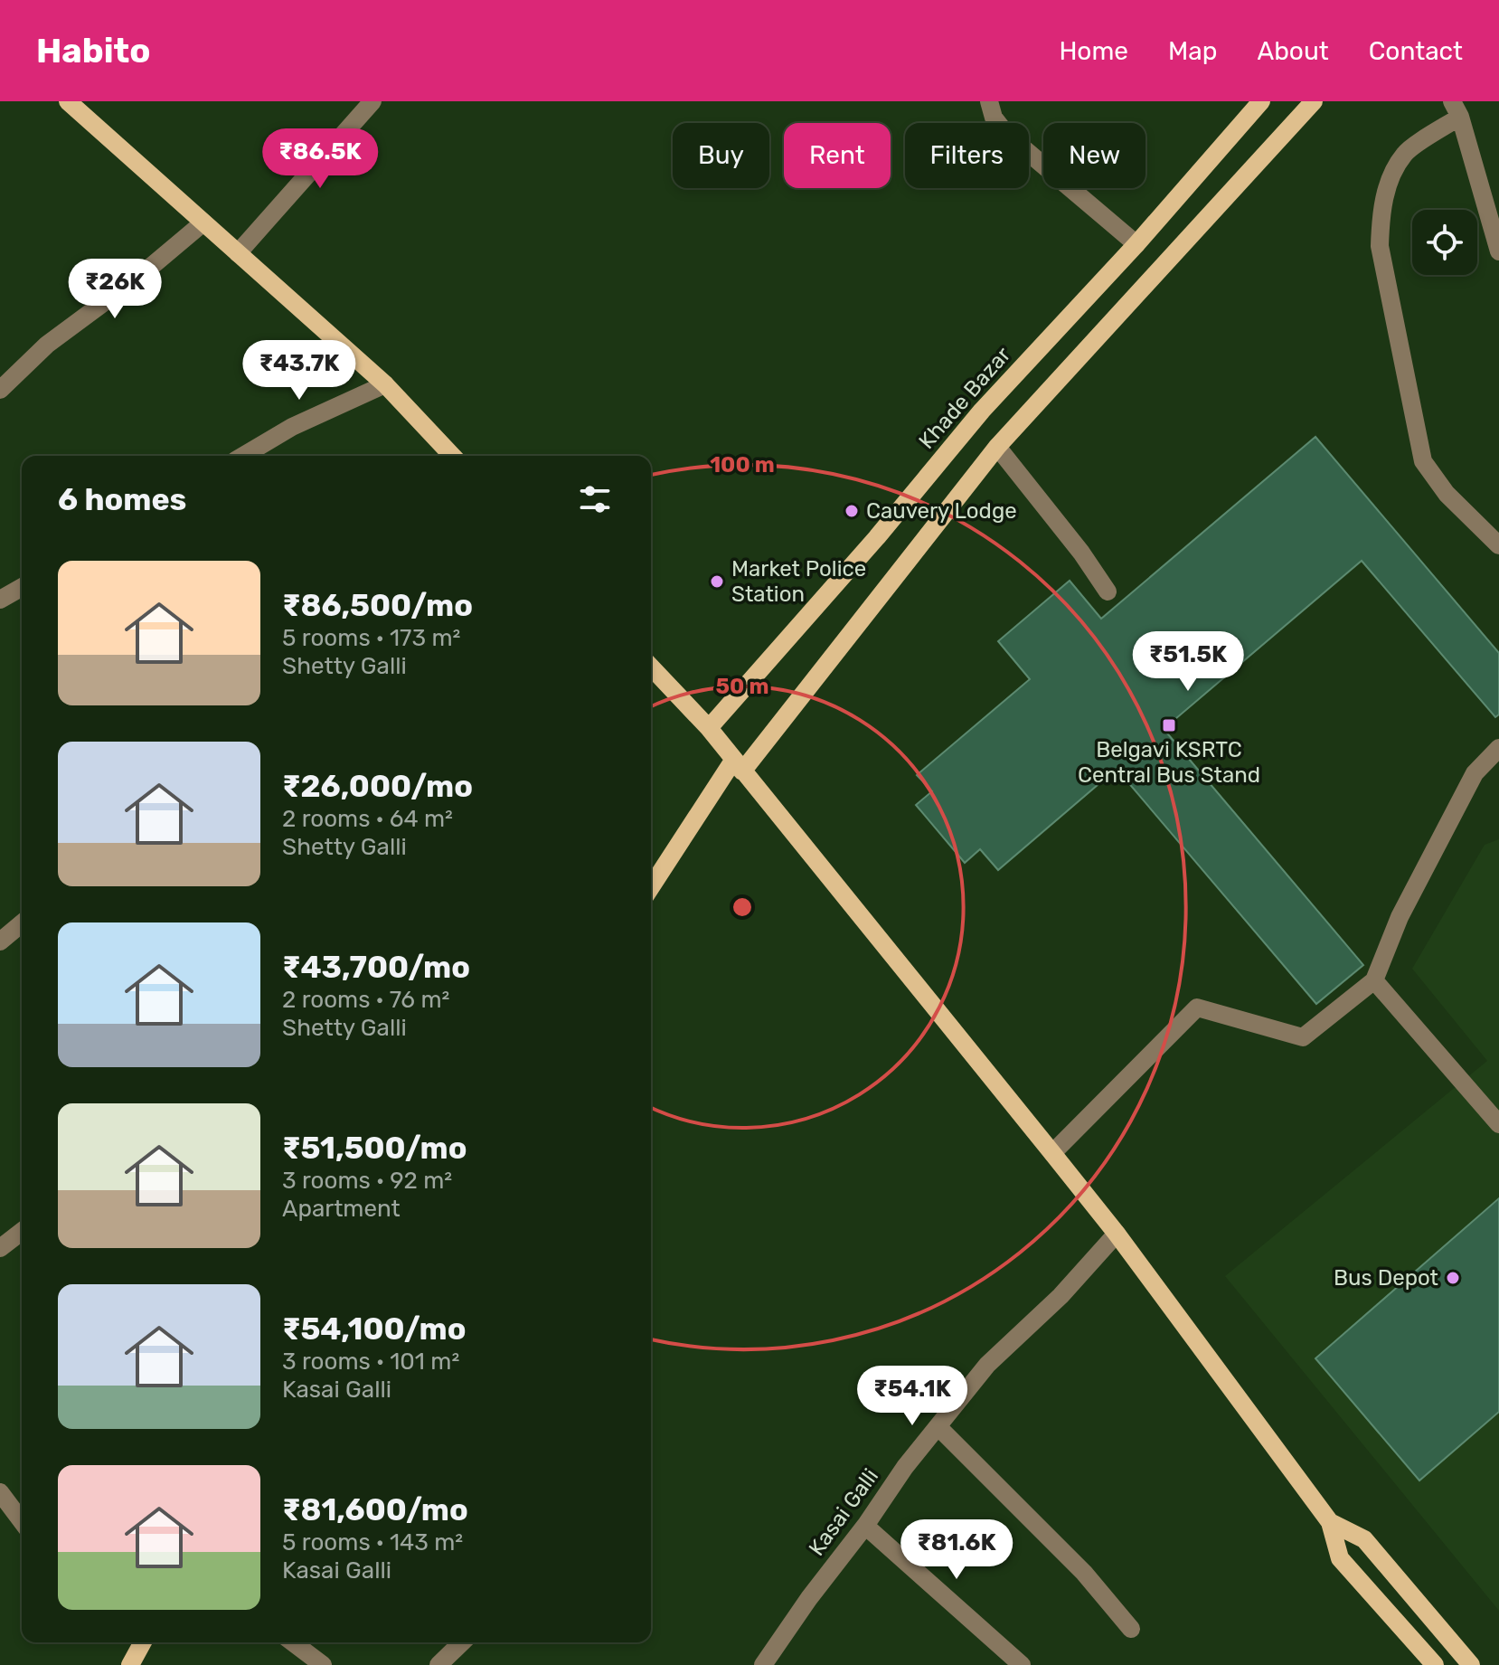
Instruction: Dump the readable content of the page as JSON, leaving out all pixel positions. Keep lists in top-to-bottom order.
{
  "streets": {
    "main road": ["Khade Bazar"],
    "street": ["Kasai Galli"]
  },
  "places": {
    "other": ["Cauvery Lodge", "Market Police Station", "Bus Depot"],
    "transit": ["Belgavi KSRTC Central Bus Stand"]
  },
  "page": {
    "header": "Habito",
    "nav": [
      "Home",
      "Map",
      "About",
      "Contact"
    ],
    "chip": [
      "Buy",
      "Rent",
      "Filters",
      "New"
    ],
    "price": [
      "₹86.5K",
      "₹26K",
      "₹43.7K",
      "₹51.5K",
      "₹54.1K",
      "₹81.6K"
    ],
    "heading": "6 homes",
    "list": [
      {
        "name": "₹86,500/mo",
        "note": "5 rooms · 173 m² · Shetty Galli"
      },
      {
        "name": "₹26,000/mo",
        "note": "2 rooms · 64 m² · Shetty Galli"
      },
      {
        "name": "₹43,700/mo",
        "note": "2 rooms · 76 m² · Shetty Galli"
      },
      {
        "name": "₹51,500/mo",
        "note": "3 rooms · 92 m² · Apartment"
      },
      {
        "name": "₹54,100/mo",
        "note": "3 rooms · 101 m² · Kasai Galli"
      },
      {
        "name": "₹81,600/mo",
        "note": "5 rooms · 143 m² · Kasai Galli"
      }
    ]
  },
  "rings": ["100 m", "50 m"]
}
